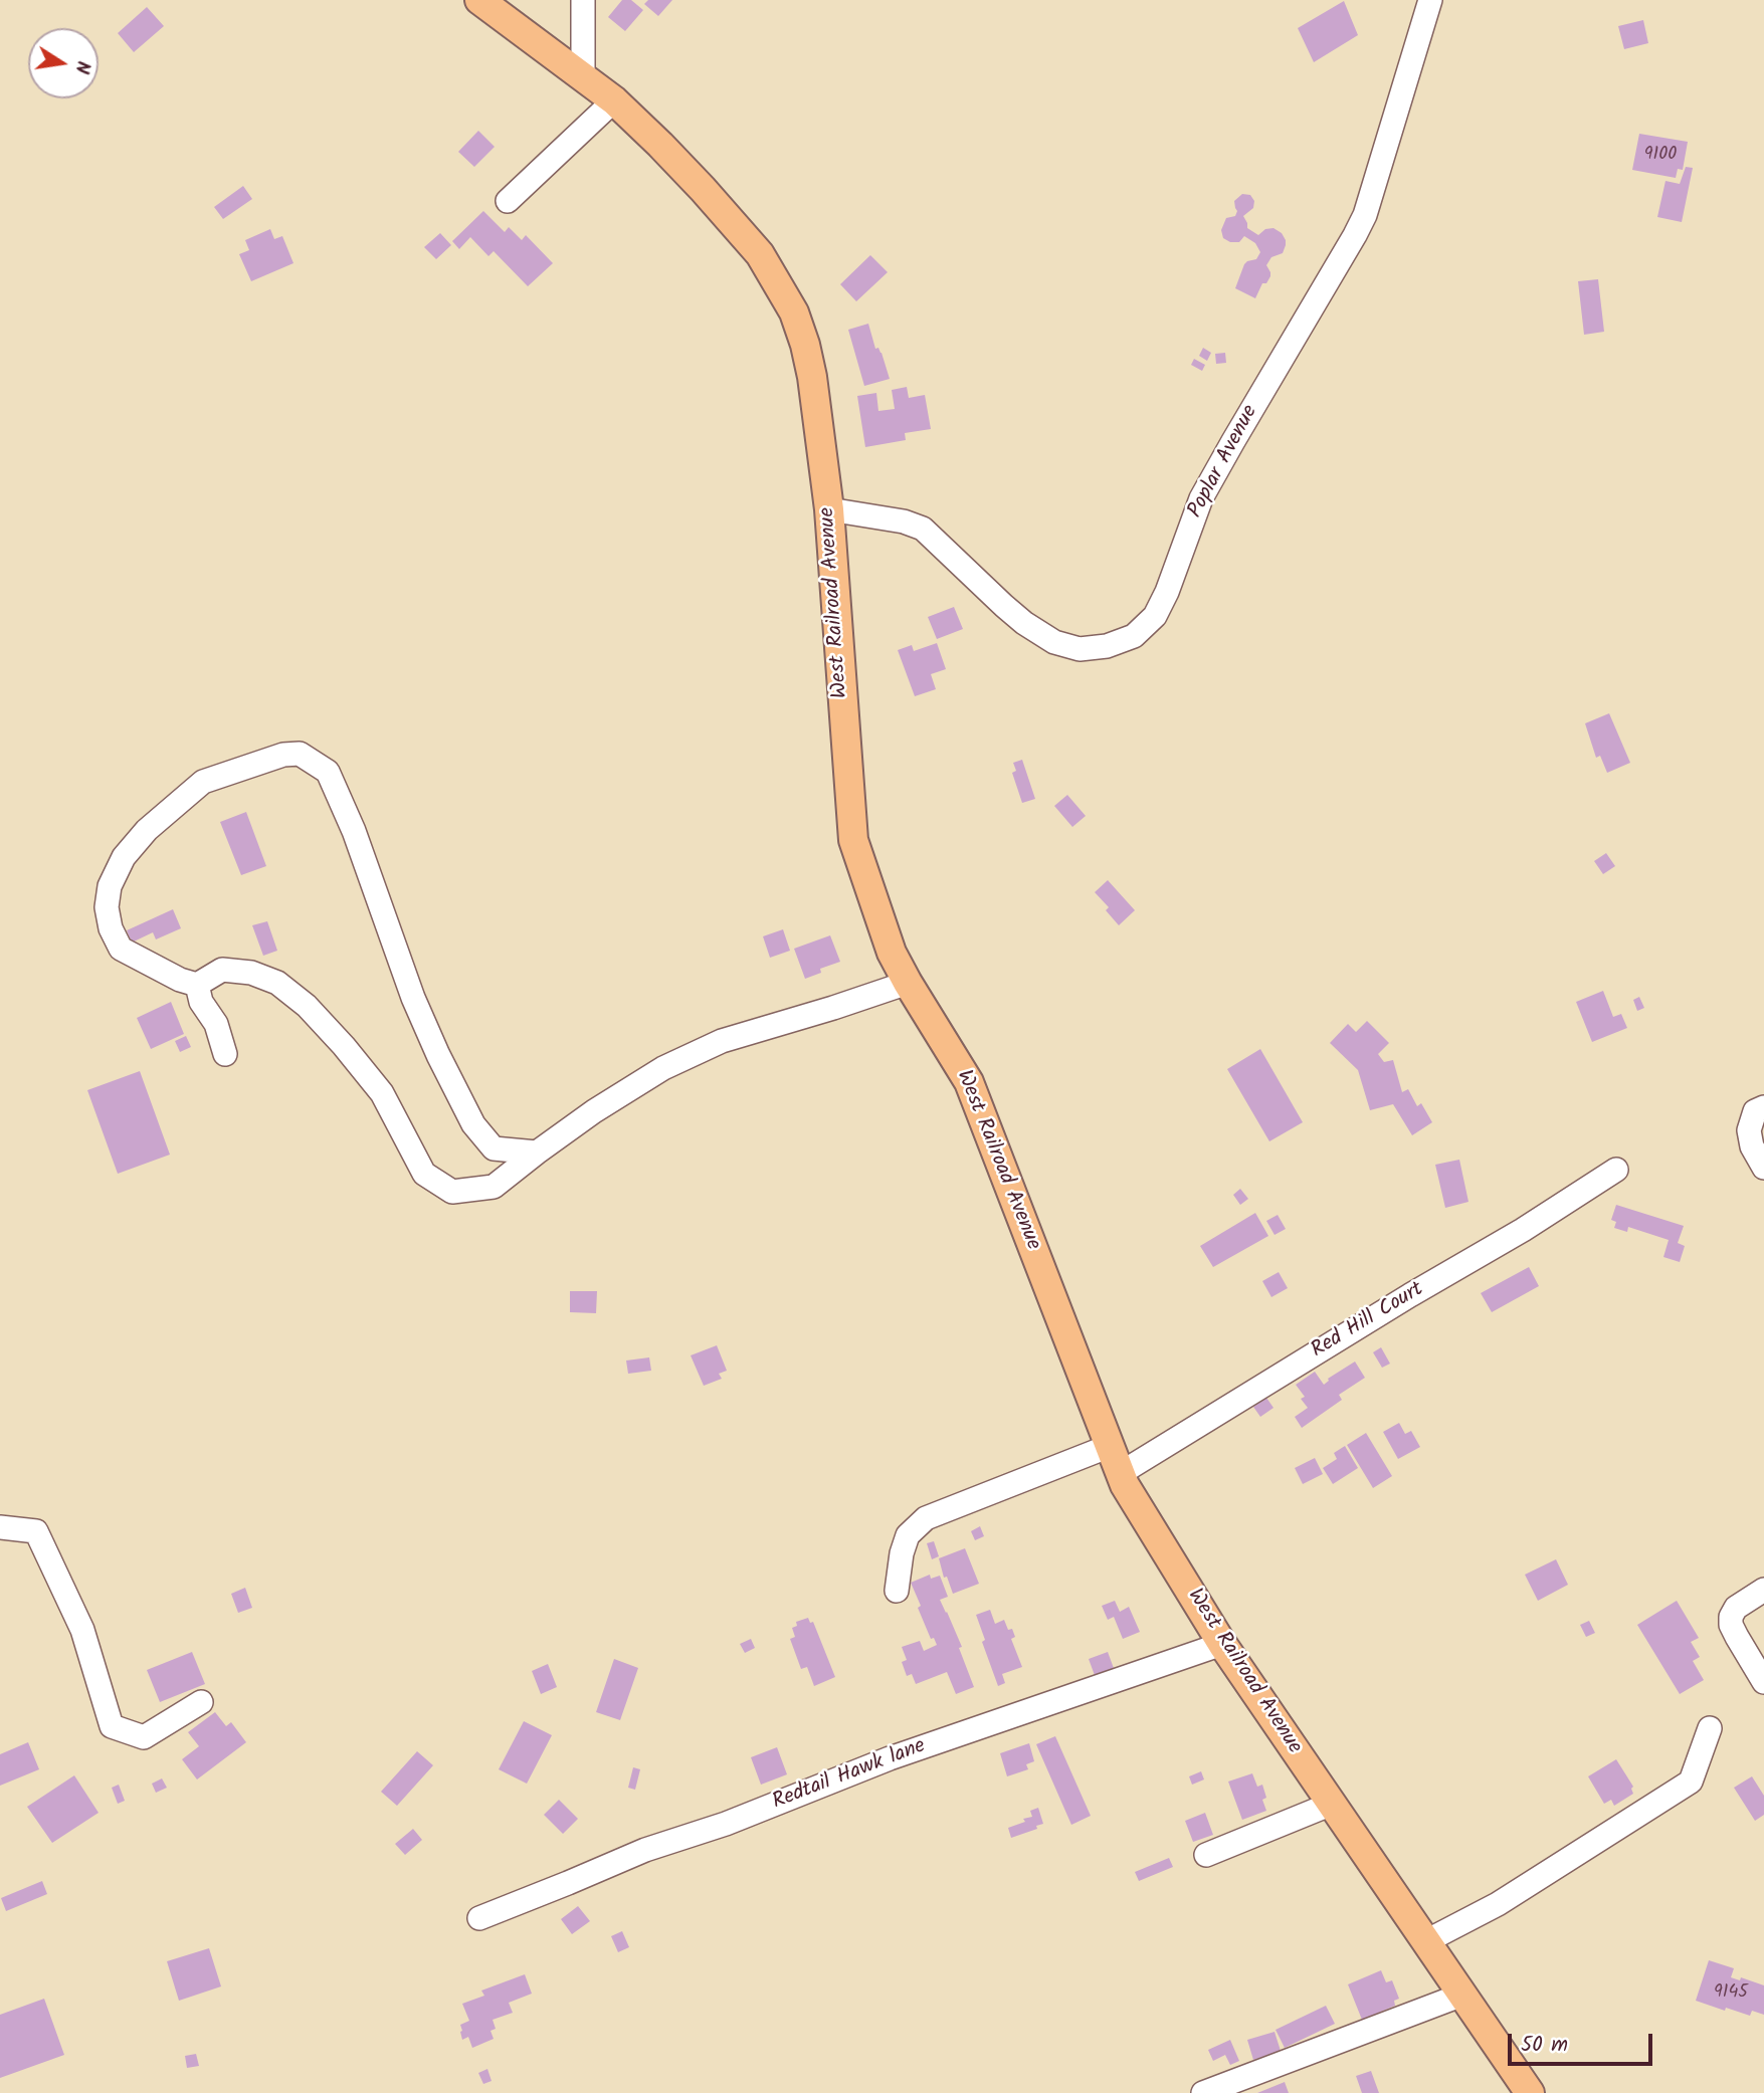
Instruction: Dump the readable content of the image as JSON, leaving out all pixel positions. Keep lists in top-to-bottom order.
{
  "streets": {
    "main road": ["West Railroad Avenue"],
    "street": ["Poplar Avenue", "Red Hill Court", "Redtail Hawk lane"]
  },
  "crossings": [
    ["Poplar Avenue", "West Railroad Avenue"],
    ["West Railroad Avenue", "Red Hill Court"],
    ["West Railroad Avenue", "Redtail Hawk lane"]
  ],
  "house_numbers": ["9100", "9145"],
  "scale_bar": "50 m",
  "north": "right"
}
